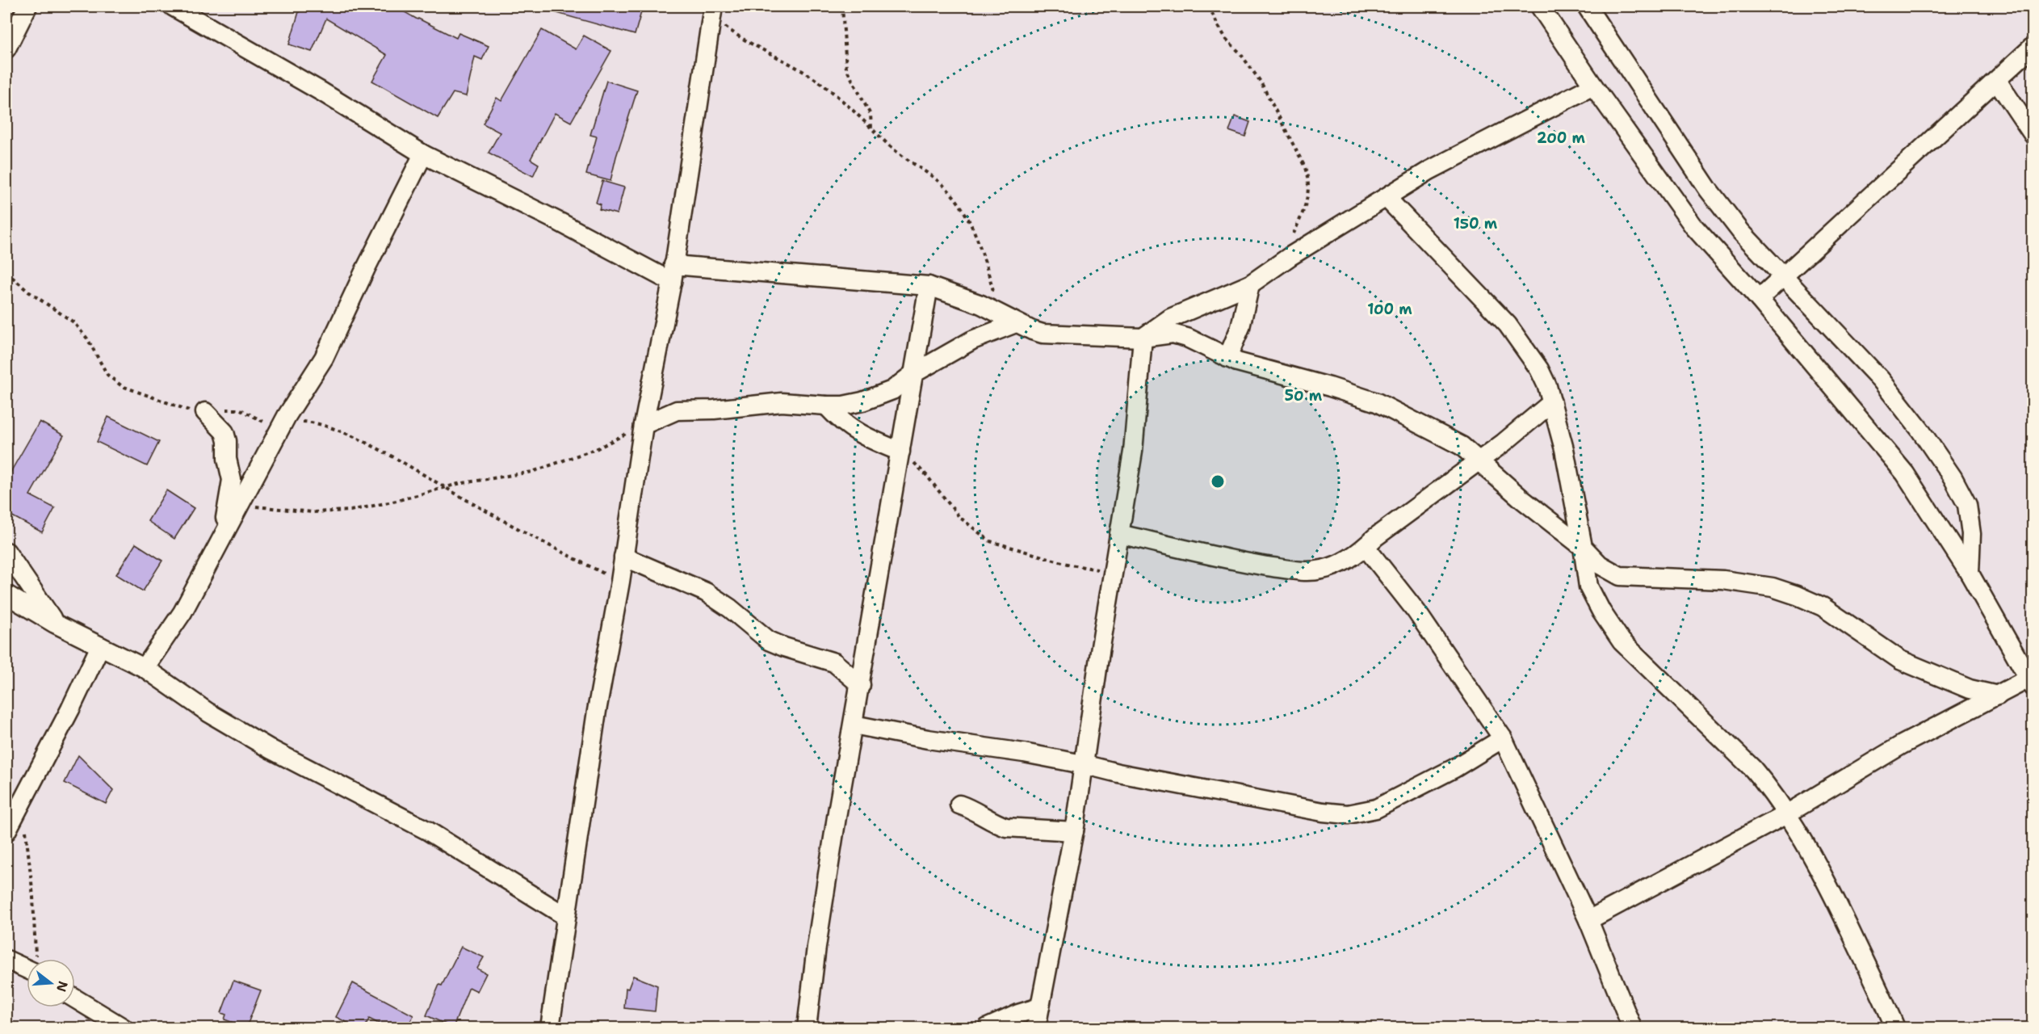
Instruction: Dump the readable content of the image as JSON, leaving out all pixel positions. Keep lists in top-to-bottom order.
{
  "north": "right",
  "rings": [
    "200 m",
    "150 m",
    "100 m",
    "50 m"
  ]
}
